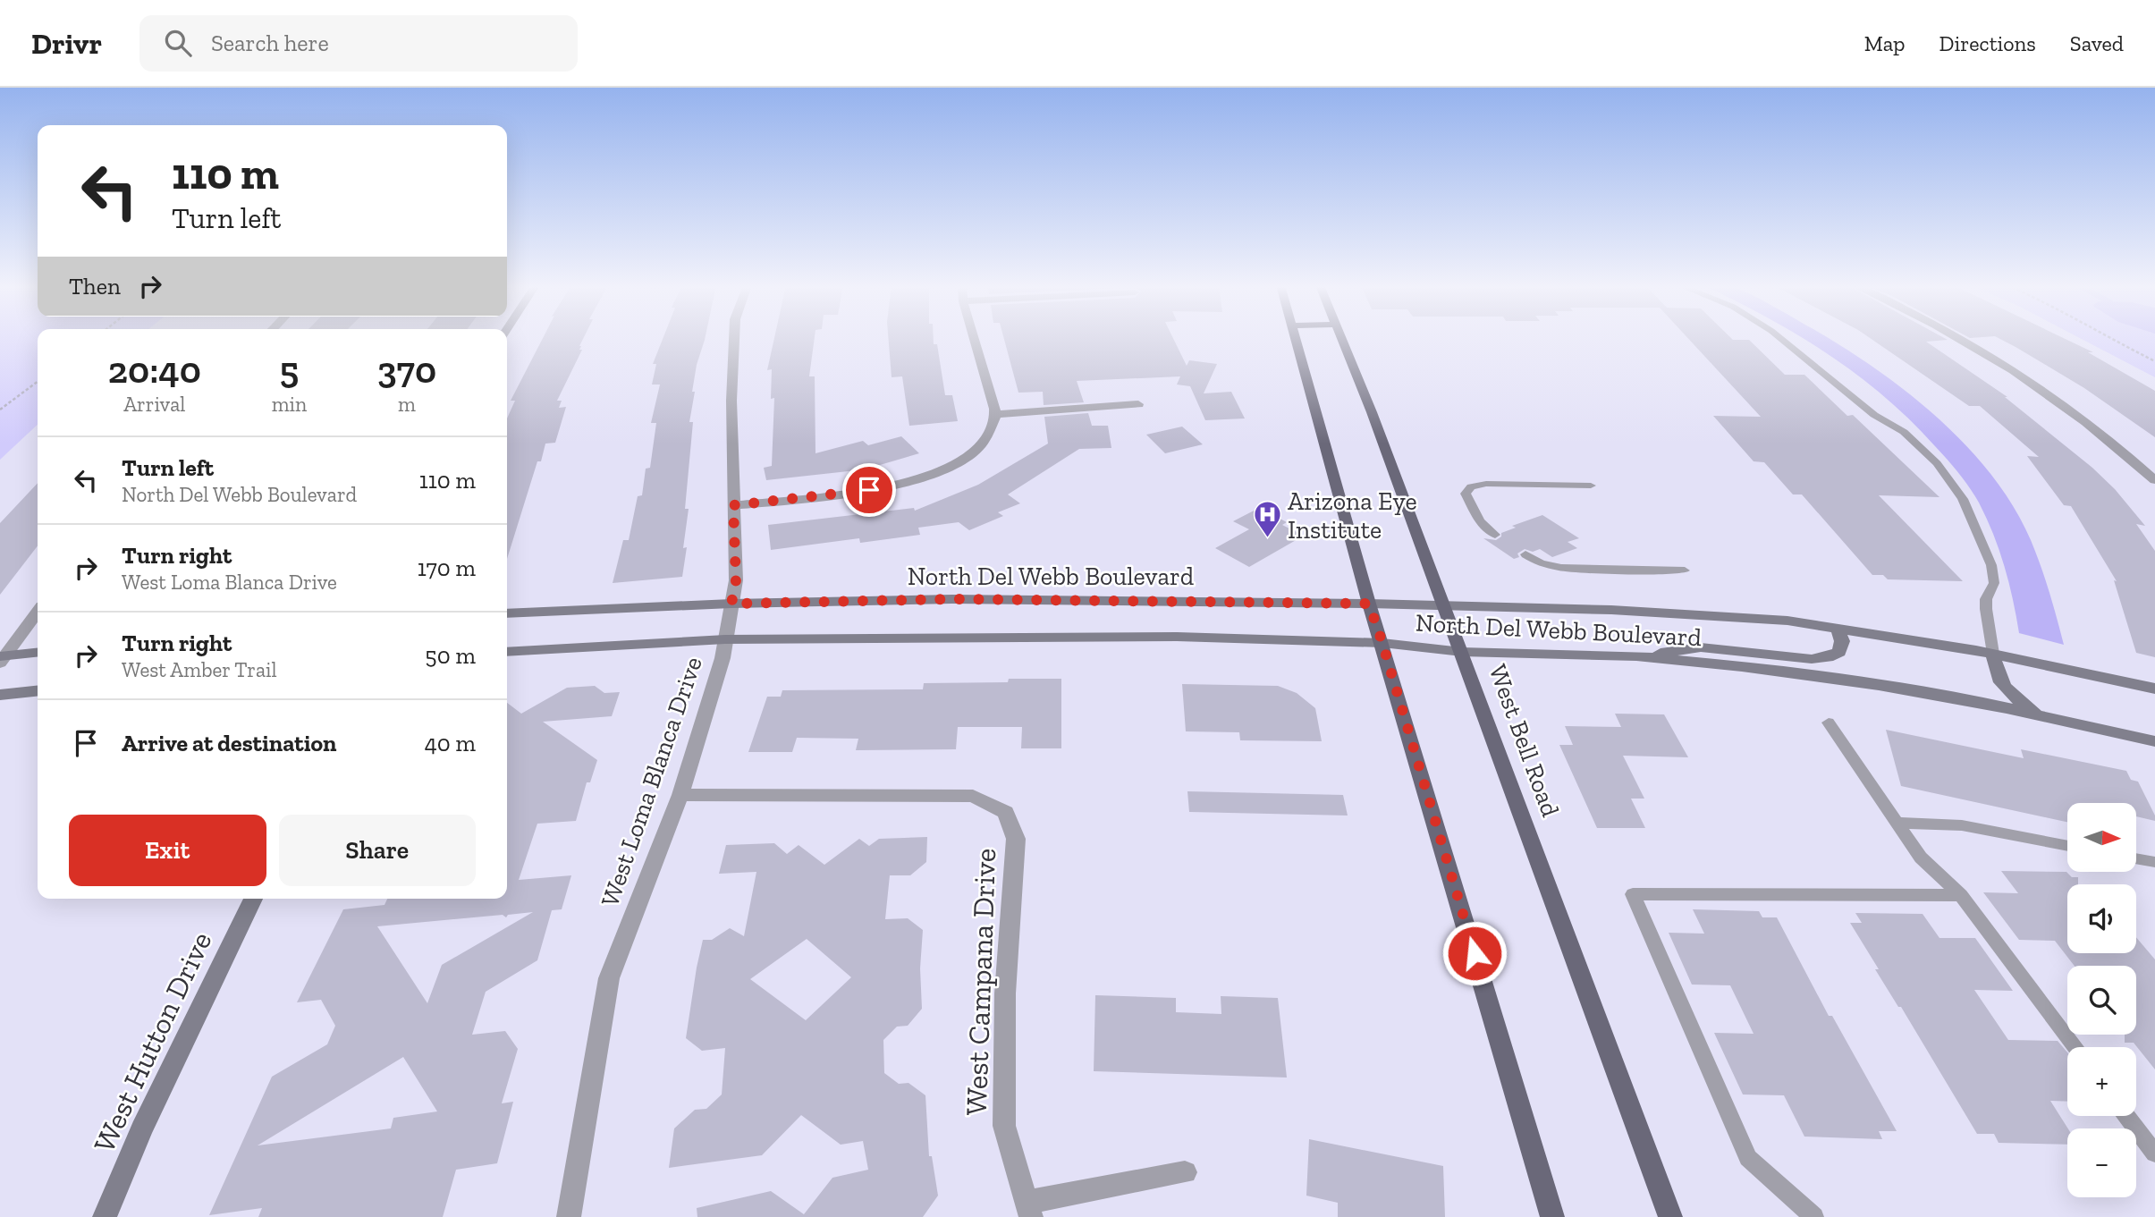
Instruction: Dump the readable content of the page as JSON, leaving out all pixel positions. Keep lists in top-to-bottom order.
{
  "streets": {
    "main road": ["West Bell Road"],
    "street": [
      "North Del Webb Boulevard",
      "West Loma Blanca Drive",
      "West Campana Drive",
      "West Hutton Drive"
    ]
  },
  "crossings": [
    ["North Del Webb Boulevard", "West Bell Road"],
    ["North Del Webb Boulevard", "West Loma Blanca Drive"],
    ["West Loma Blanca Drive", "West Campana Drive"]
  ],
  "places": {
    "hospital": ["Arizona Eye Institute"]
  },
  "north": "right",
  "page": {
    "header": "Drivr",
    "search": "Search here",
    "nav": ["Map", "Directions", "Saved"],
    "turn": ["110 m", "Turn left"],
    "then": "Then",
    "eta": [
      "20:40",
      "Arrival",
      "5",
      "min",
      "370",
      "m"
    ],
    "list": [
      {
        "name": "Turn left",
        "note": "North Del Webb Boulevard",
        "value": "110 m"
      },
      {
        "name": "Turn right",
        "note": "West Loma Blanca Drive",
        "value": "170 m"
      },
      {
        "name": "Turn right",
        "note": "West Amber Trail",
        "value": "50 m"
      },
      {
        "name": "Arrive at destination",
        "value": "40 m"
      }
    ],
    "buttons": ["Exit", "Share"],
    "map_buttons": ["+", "−"]
  }
}
